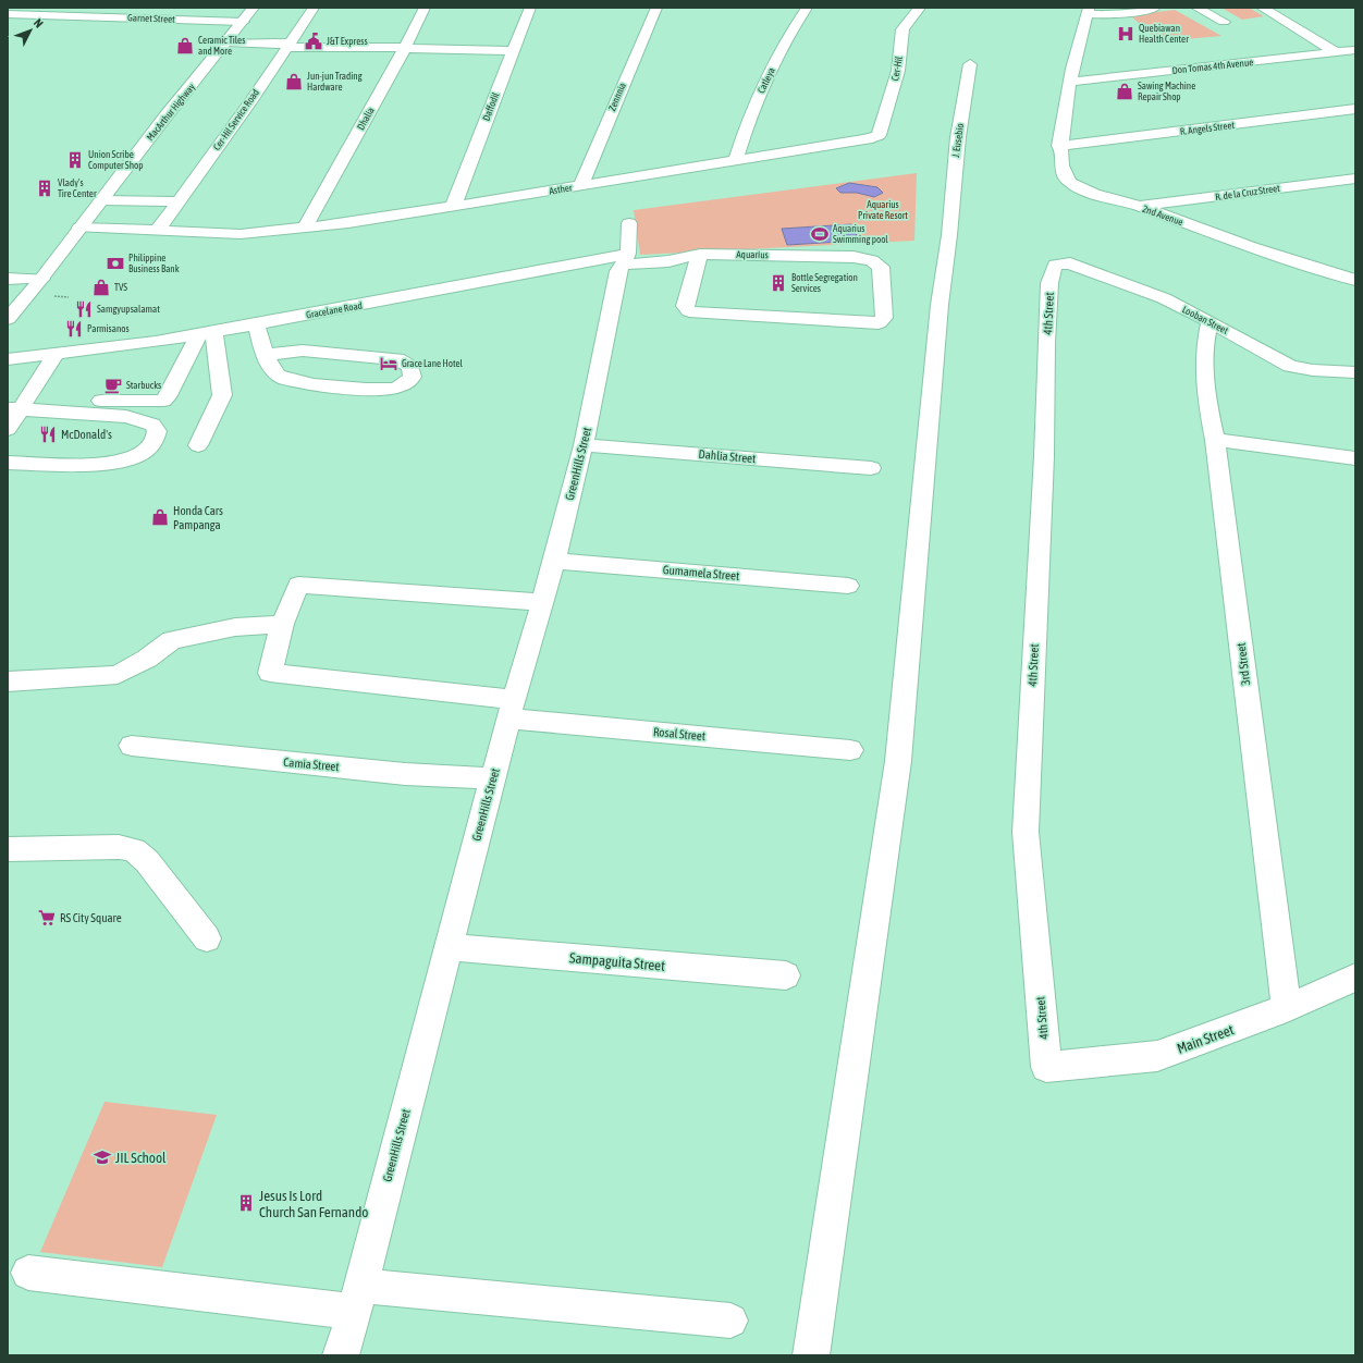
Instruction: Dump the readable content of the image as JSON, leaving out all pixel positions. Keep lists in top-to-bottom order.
{
  "streets": {
    "main road": [
      "Garnet Street",
      "Don Tomas 4th Avenue",
      "Cer-Hil",
      "Catleya",
      "Zennnia",
      "Daffodil",
      "MacArthur Highway",
      "Dhalia",
      "Cer-Hil Service Road",
      "R. Angels Street",
      "J. Eusebio",
      "Asther",
      "R. de la Cruz Street",
      "2nd Avenue",
      "Aquarius",
      "Gracelane Road",
      "4th Street",
      "Looban Street",
      "Dahlia Street",
      "GreenHills Street",
      "Gumamela Street",
      "3rd Street",
      "Rosal Street",
      "Camia Street",
      "Sampaguita Street",
      "Main Street"
    ]
  },
  "crossings": [
    ["Garnet Street", "MacArthur Highway"],
    ["Don Tomas 4th Avenue", "2nd Avenue"],
    ["Cer-Hil", "Asther"],
    ["Catleya", "Asther"],
    ["Zennnia", "Asther"],
    ["Daffodil", "Asther"],
    ["MacArthur Highway", "Asther"],
    ["Dhalia", "Asther"],
    ["Cer-Hil Service Road", "Asther"],
    ["R. Angels Street", "2nd Avenue"],
    ["R. de la Cruz Street", "2nd Avenue"],
    ["Aquarius", "Gracelane Road"],
    ["Aquarius", "GreenHills Street"],
    ["Gracelane Road", "GreenHills Street"],
    ["4th Street", "Looban Street"],
    ["4th Street", "Main Street"],
    ["Looban Street", "3rd Street"],
    ["Dahlia Street", "GreenHills Street"],
    ["GreenHills Street", "Gumamela Street"],
    ["GreenHills Street", "Rosal Street"],
    ["GreenHills Street", "Camia Street"],
    ["GreenHills Street", "Sampaguita Street"],
    ["3rd Street", "Main Street"]
  ],
  "parks": ["Aquarius Private Resort"],
  "places": {
    "hospital": ["Quebiawan Health Center"],
    "public building": ["J&T Express"],
    "shop": [
      "Ceramic Tiles and More",
      "Jun-jun Trading Hardware",
      "Sawing Machine Repair Shop",
      "TVS",
      "Honda Cars Pampanga"
    ],
    "building": [
      "Union Scribe Computer Shop",
      "Vlady's Tire Center",
      "Bottle Segregation Services",
      "Jesus Is Lord Church San Fernando"
    ],
    "sports": ["Aquarius Swimming pool"],
    "bank": ["Philippine Business Bank"],
    "restaurant": ["Samgyupsalamat", "Parmisanos", "McDonald's"],
    "hotel": ["Grace Lane Hotel"],
    "cafe": ["Starbucks"],
    "supermarket": ["RS City Square"],
    "school or university": ["JIL School"]
  },
  "north": "top right"
}
